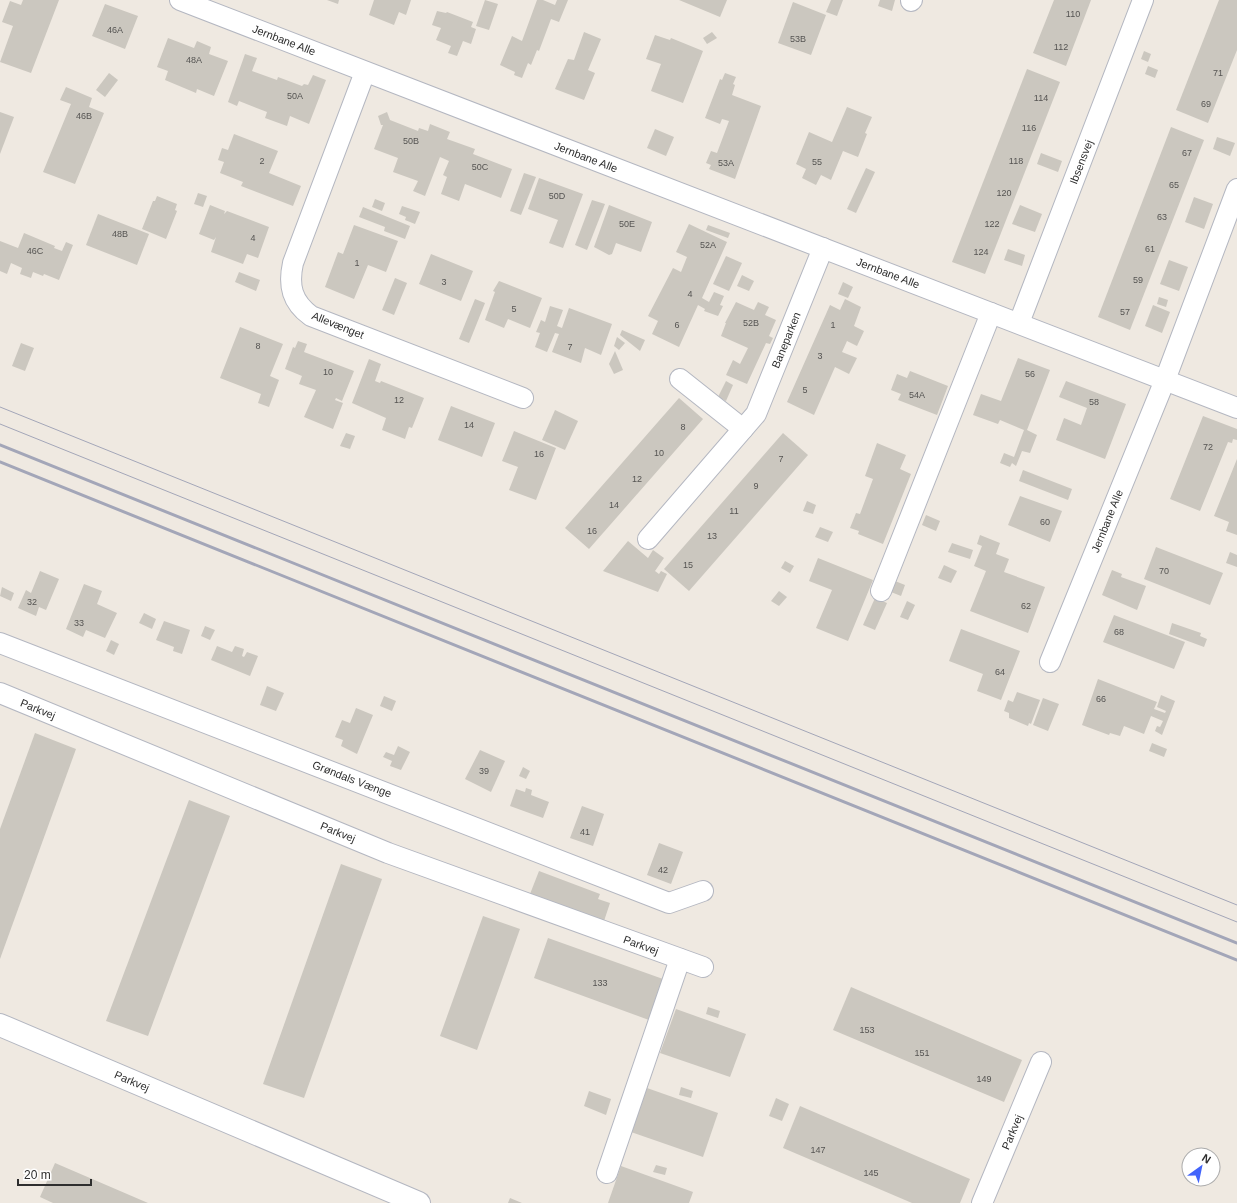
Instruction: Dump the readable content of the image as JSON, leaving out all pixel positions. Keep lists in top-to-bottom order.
{
  "streets": {
    "street": [
      "Jernbane Alle",
      "Ibsensvej",
      "Allevænget",
      "Baneparken",
      "Parkvej",
      "Grøndals Vænge"
    ]
  },
  "crossings": [
    ["Jernbane Alle", "Ibsensvej"],
    ["Jernbane Alle", "Allevænget"],
    ["Jernbane Alle", "Baneparken"]
  ],
  "house_numbers": [
    "110",
    "46A",
    "53B",
    "112",
    "48A",
    "71",
    "50A",
    "114",
    "69",
    "46B",
    "116",
    "50B",
    "67",
    "2",
    "118",
    "55",
    "53A",
    "50C",
    "65",
    "120",
    "50D",
    "63",
    "50E",
    "122",
    "48B",
    "4",
    "52A",
    "61",
    "46C",
    "124",
    "1",
    "59",
    "3",
    "4",
    "5",
    "57",
    "52B",
    "6",
    "1",
    "8",
    "7",
    "3",
    "10",
    "56",
    "5",
    "54A",
    "12",
    "58",
    "14",
    "8",
    "72",
    "10",
    "16",
    "7",
    "12",
    "9",
    "14",
    "11",
    "60",
    "16",
    "13",
    "15",
    "70",
    "32",
    "62",
    "33",
    "68",
    "64",
    "66",
    "39",
    "41",
    "42",
    "133",
    "153",
    "151",
    "149",
    "147",
    "145"
  ],
  "scale_bar": "20 m",
  "north": "top right"
}
